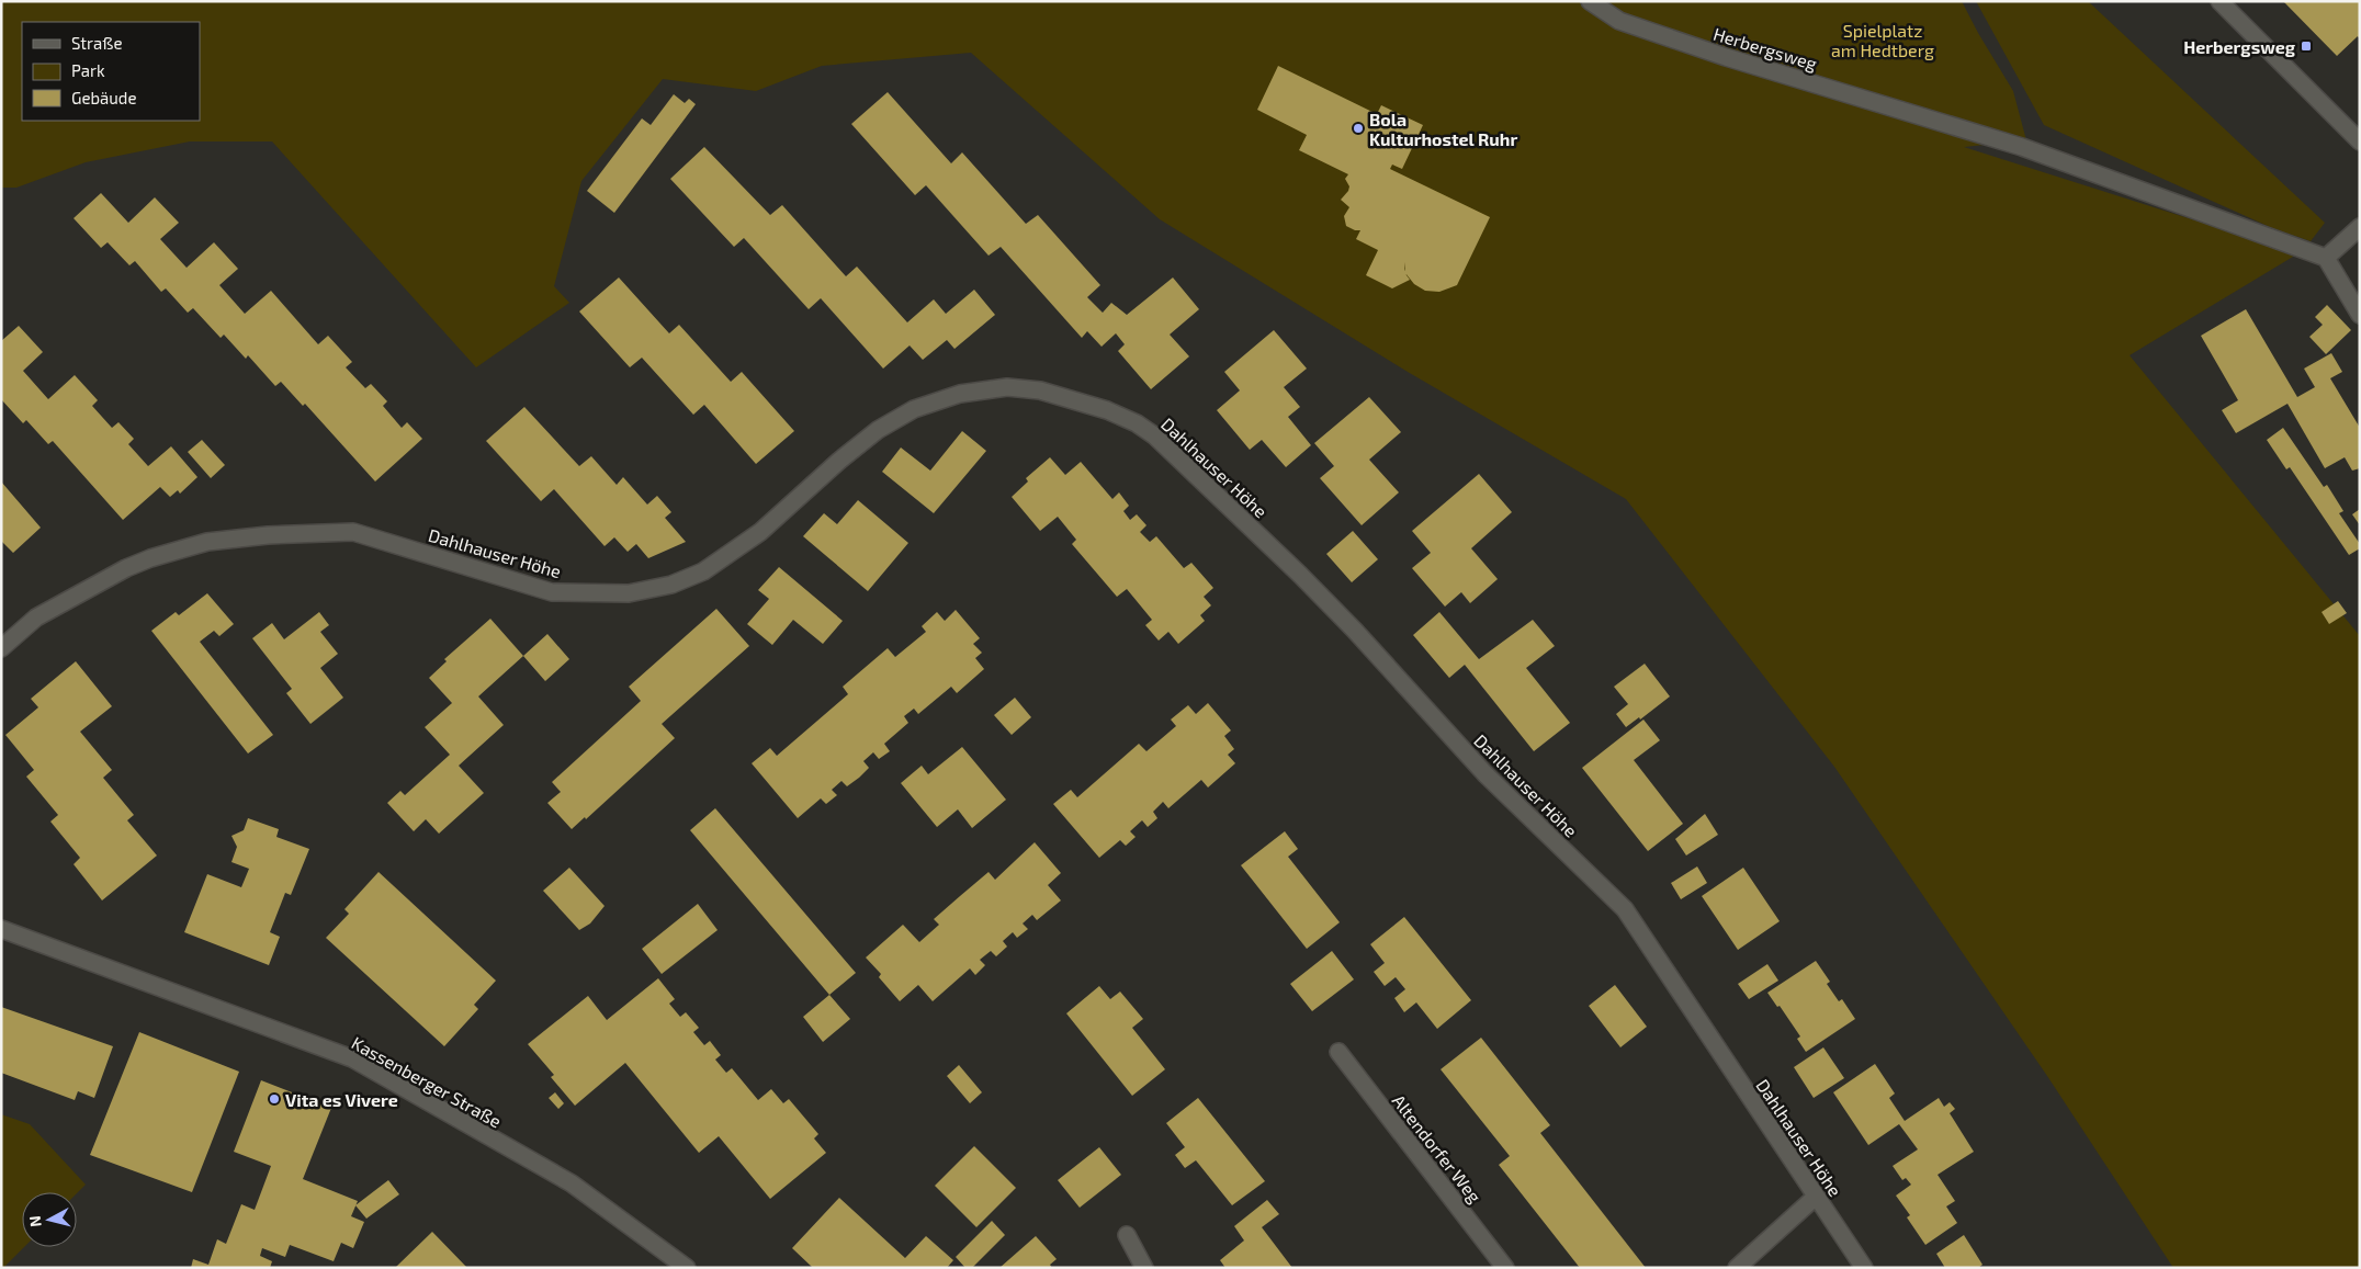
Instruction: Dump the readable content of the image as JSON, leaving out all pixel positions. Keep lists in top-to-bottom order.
{
  "streets": {
    "street": [
      "Herbergsweg",
      "Dahlhauser Höhe",
      "Kassenberger Straße",
      "Altendorfer Weg"
    ]
  },
  "parks": ["Spielplatz am Hedtberg"],
  "places": {
    "transit": ["Herbergsweg"],
    "other": ["Bola Kulturhostel Ruhr", "Vita es Vivere"]
  },
  "legend": ["Straße", "Park", "Gebäude"],
  "north": "left"
}
